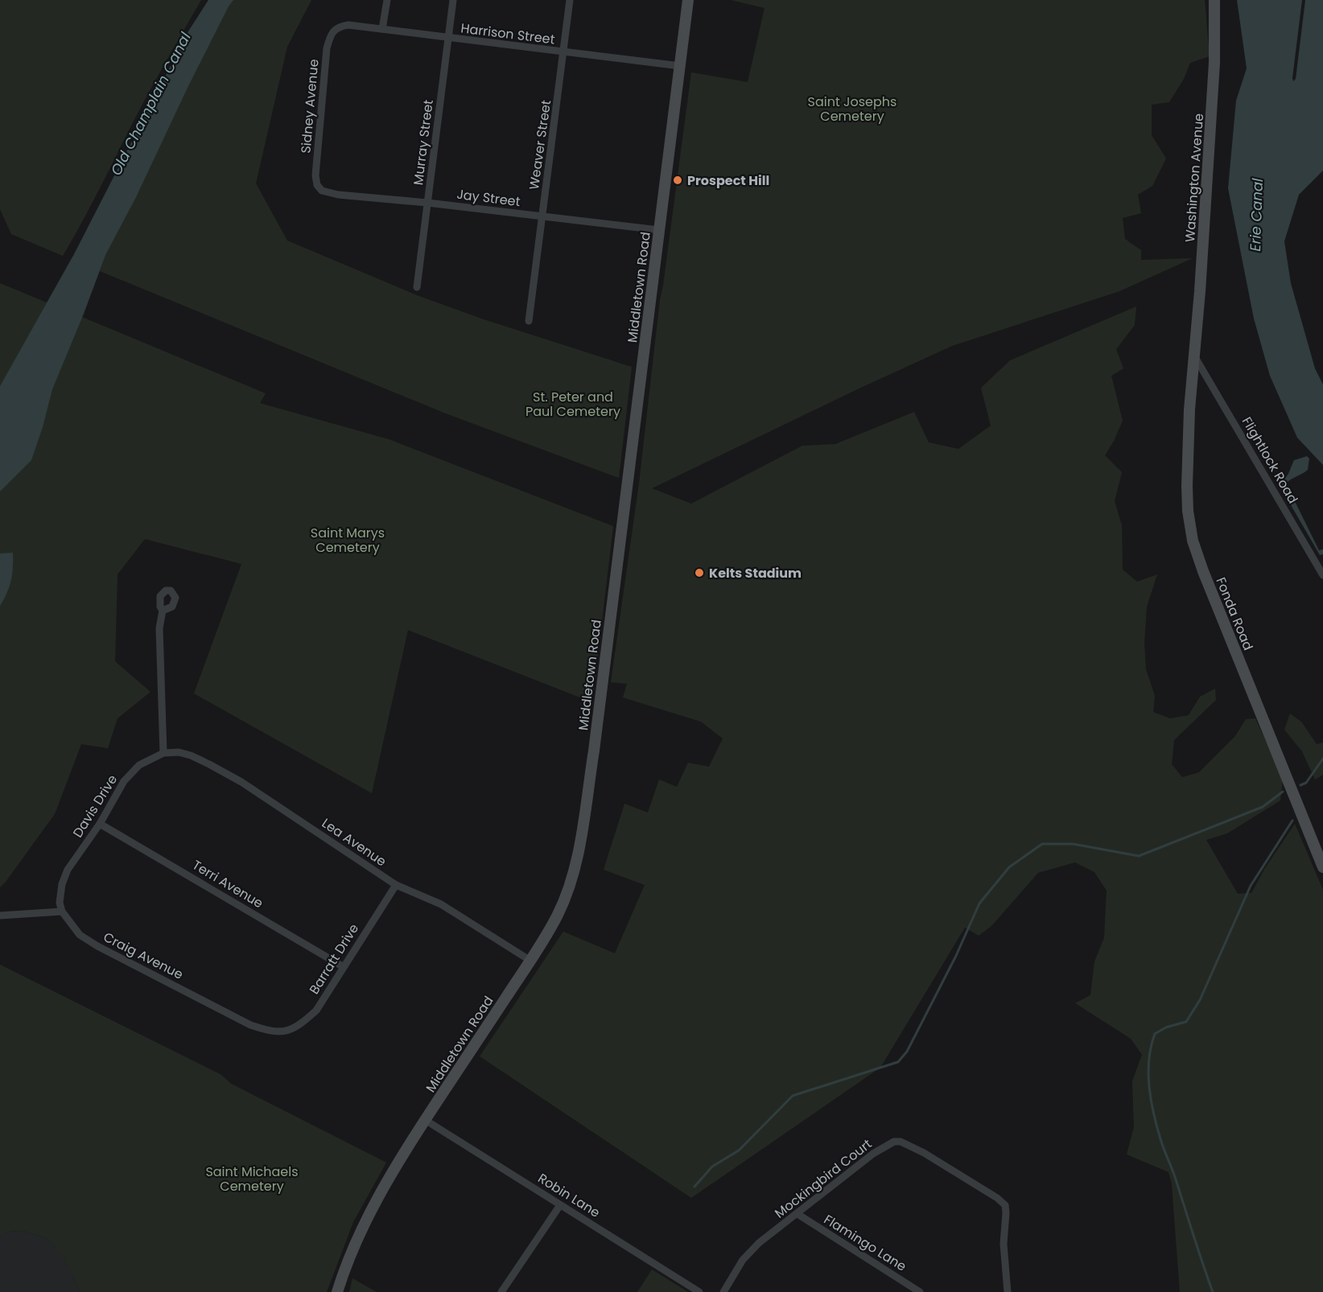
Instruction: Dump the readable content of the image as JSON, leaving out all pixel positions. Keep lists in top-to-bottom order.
{
  "streets": {
    "street": [
      "Harrison Street",
      "Sidney Avenue",
      "Murray Street",
      "Weaver Street",
      "Washington Avenue",
      "Jay Street",
      "Middletown Road",
      "Flightlock Road",
      "Fonda Road",
      "Davis Drive",
      "Lea Avenue",
      "Terri Avenue",
      "Craig Avenue",
      "Barratt Drive",
      "Mockingbird Court",
      "Robin Lane",
      "Flamingo Lane"
    ]
  },
  "crossings": [
    ["Harrison Street", "Sidney Avenue"],
    ["Harrison Street", "Murray Street"],
    ["Harrison Street", "Weaver Street"],
    ["Harrison Street", "Middletown Road"],
    ["Sidney Avenue", "Jay Street"],
    ["Murray Street", "Jay Street"],
    ["Weaver Street", "Jay Street"],
    ["Washington Avenue", "Flightlock Road"],
    ["Washington Avenue", "Fonda Road"],
    ["Jay Street", "Middletown Road"],
    ["Middletown Road", "Lea Avenue"],
    ["Middletown Road", "Robin Lane"],
    ["Flightlock Road", "Fonda Road"],
    ["Davis Drive", "Lea Avenue"],
    ["Davis Drive", "Terri Avenue"],
    ["Davis Drive", "Craig Avenue"],
    ["Lea Avenue", "Barratt Drive"],
    ["Terri Avenue", "Barratt Drive"],
    ["Craig Avenue", "Barratt Drive"],
    ["Mockingbird Court", "Flamingo Lane"]
  ],
  "water": ["Old Champlain Canal", "Erie Canal"],
  "parks": [
    "Saint Josephs Cemetery",
    "St. Peter and Paul Cemetery",
    "Saint Marys Cemetery",
    "Saint Michaels Cemetery"
  ],
  "places": ["Prospect Hill", "Kelts Stadium"]
}
